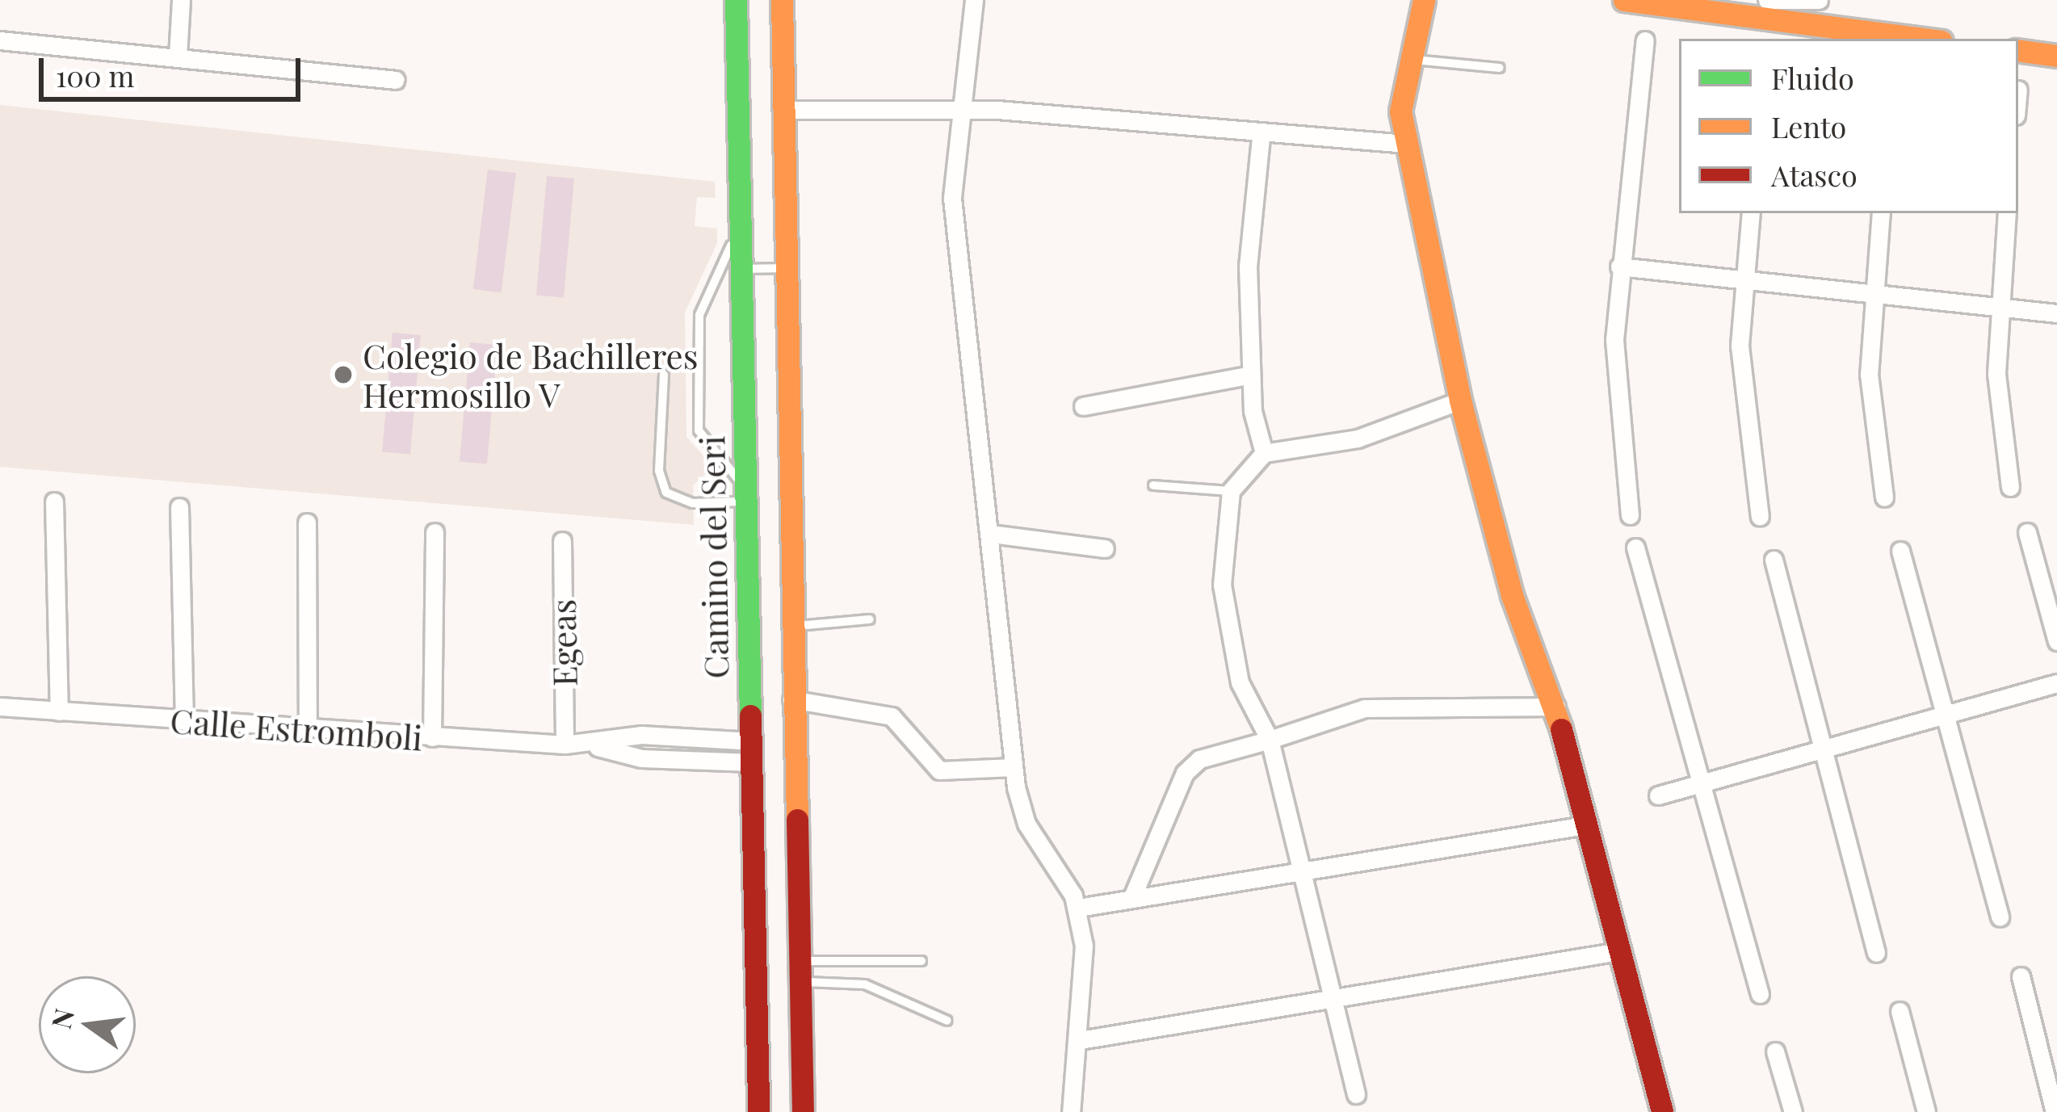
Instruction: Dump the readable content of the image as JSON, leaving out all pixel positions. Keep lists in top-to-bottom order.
{
  "streets": {
    "main road": ["Camino del Seri"],
    "street": ["Egeas", "Calle Estromboli"]
  },
  "crossings": [
    ["Egeas", "Calle Estromboli"]
  ],
  "places": ["Colegio de Bachilleres Hermosillo V"],
  "legend": ["Fluido", "Lento", "Atasco"],
  "scale_bar": "100 m",
  "north": "left"
}
